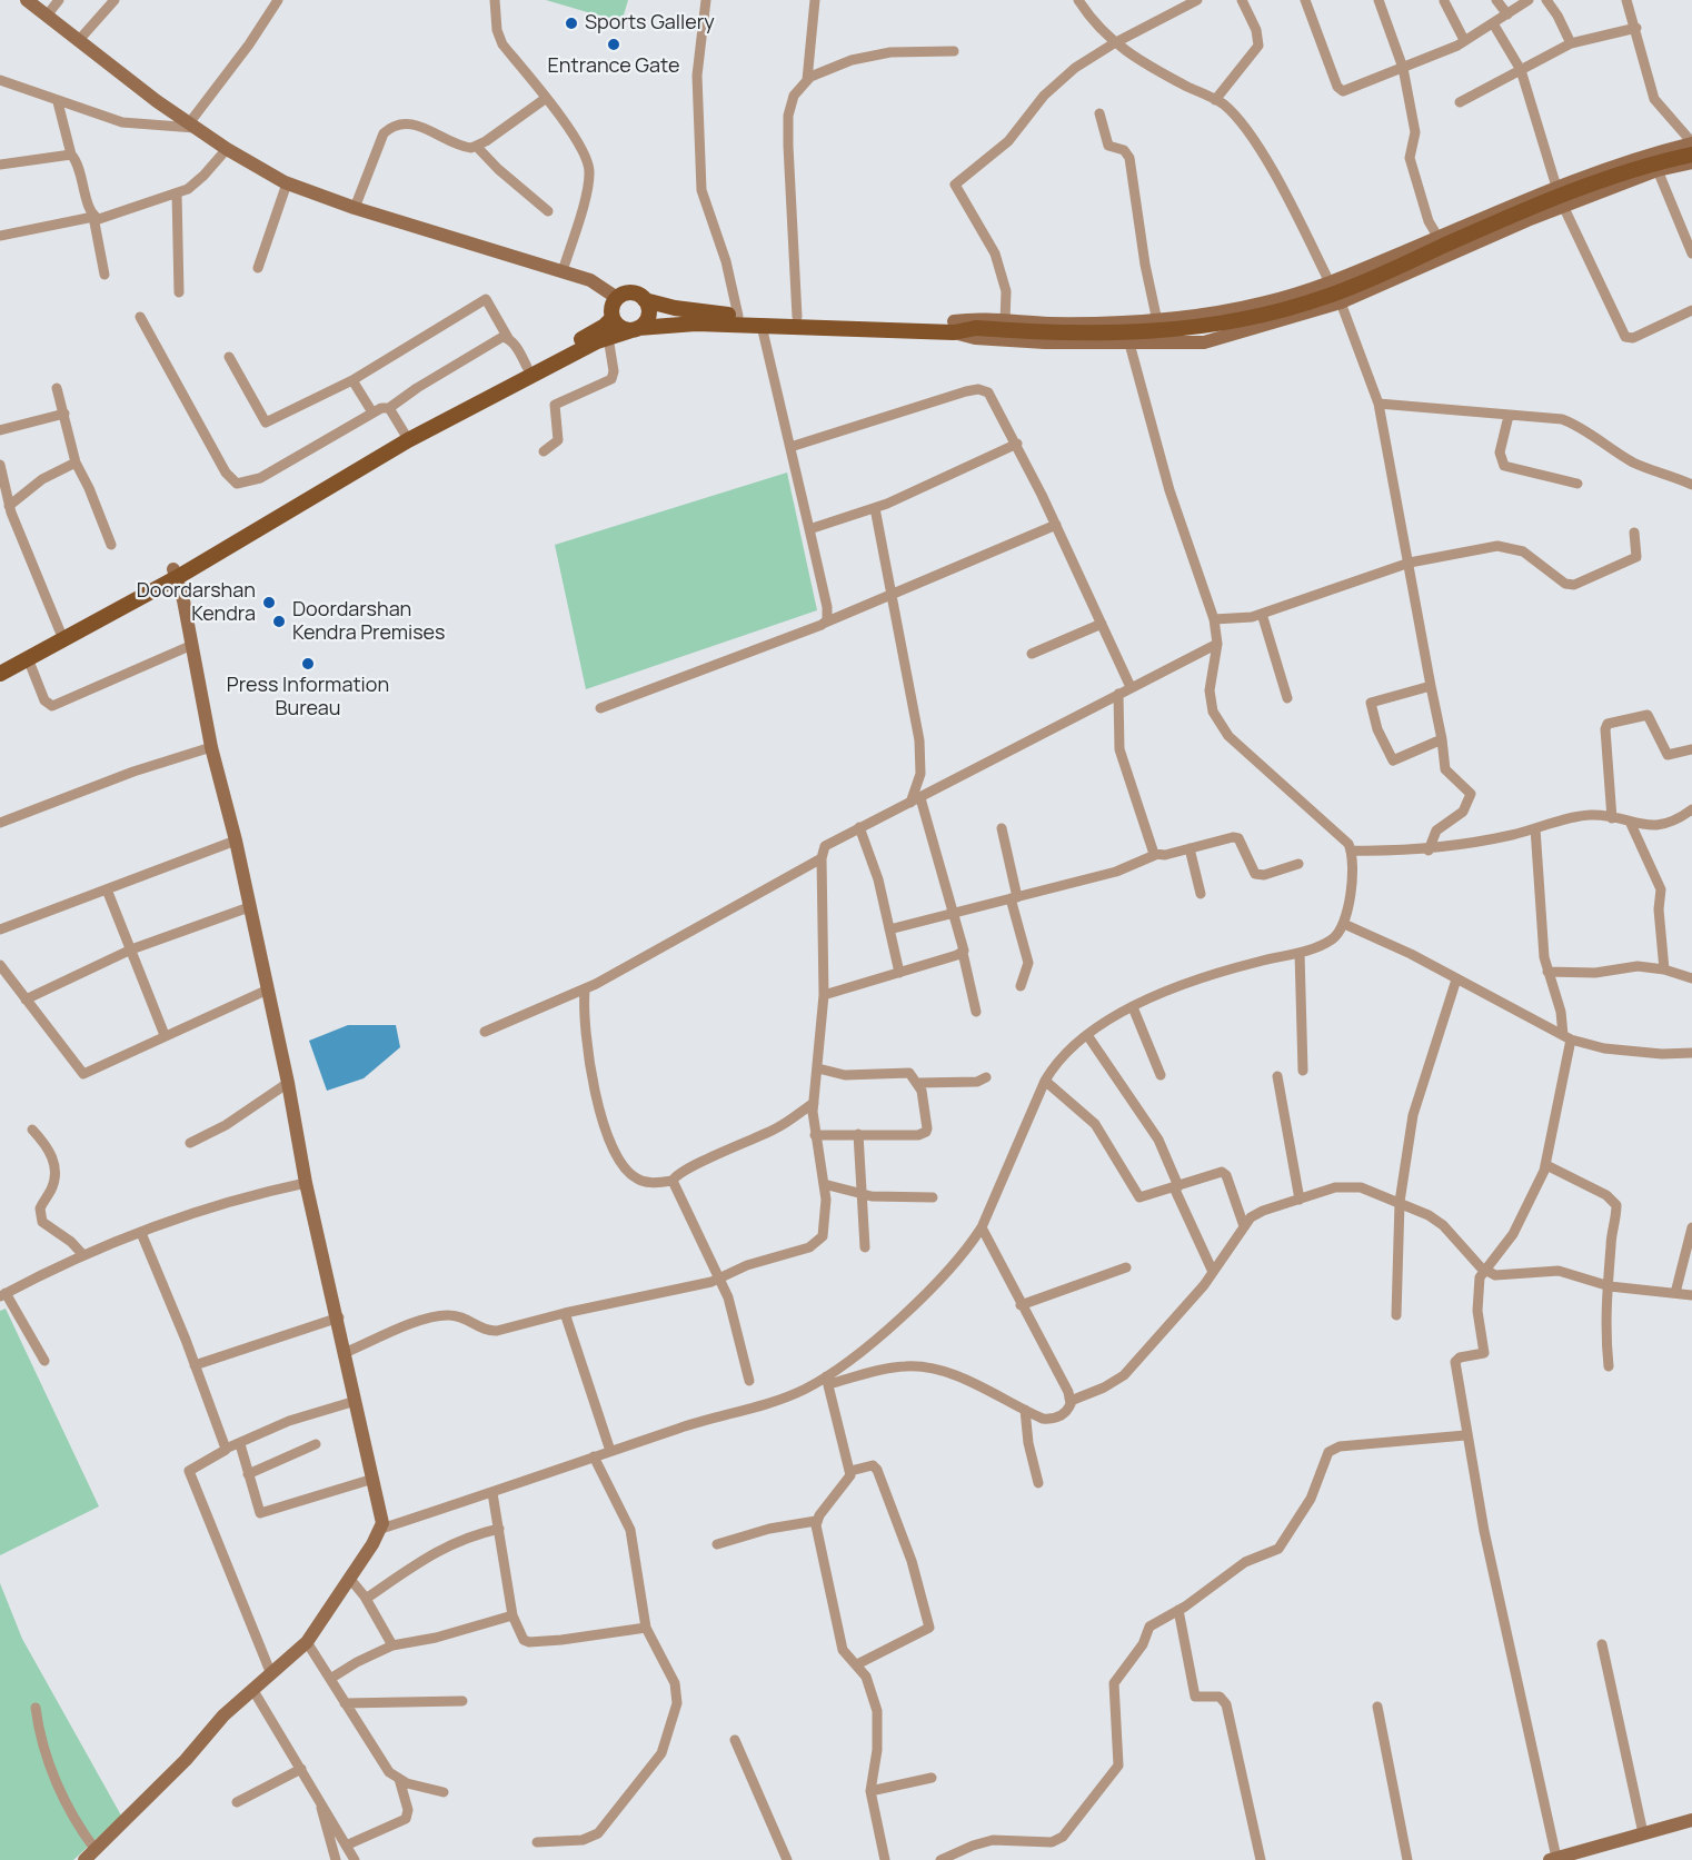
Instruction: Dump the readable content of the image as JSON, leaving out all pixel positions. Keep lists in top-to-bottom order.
{
  "places": [
    "Sports Gallery",
    "Entrance Gate",
    "Doordarshan Kendra",
    "Doordarshan Kendra Premises",
    "Press Information Bureau"
  ]
}
